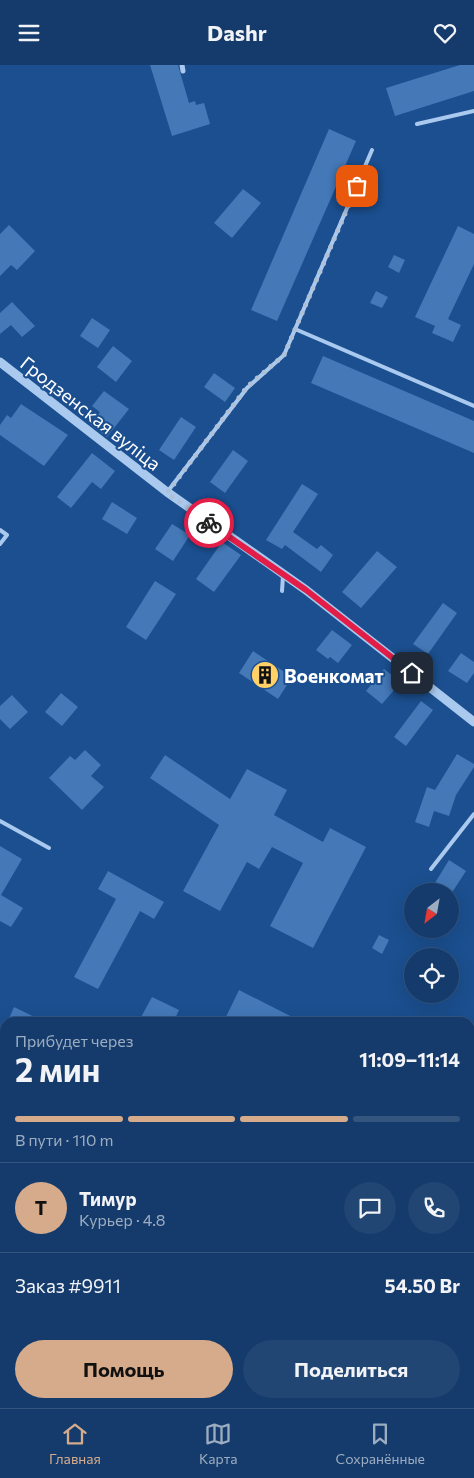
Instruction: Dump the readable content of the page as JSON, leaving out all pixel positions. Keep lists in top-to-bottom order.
{
  "streets": {
    "street": ["Гродзенская вуліца"]
  },
  "places": {
    "building": ["Военкомат"]
  },
  "north": "bottom left",
  "page": {
    "header": "Dashr",
    "heading": ["2 мин", "Прибудет через", "11:09–11:14"],
    "panel": [
      "Тимур",
      "Курьер · 4.8",
      "Заказ #9911",
      "54.50 Br"
    ],
    "bar": "В пути · 110 m",
    "round": "Т",
    "buttons": ["Помощь", "Поделиться"],
    "tabs": ["Главная", "Карта", "Сохранённые"]
  }
}
